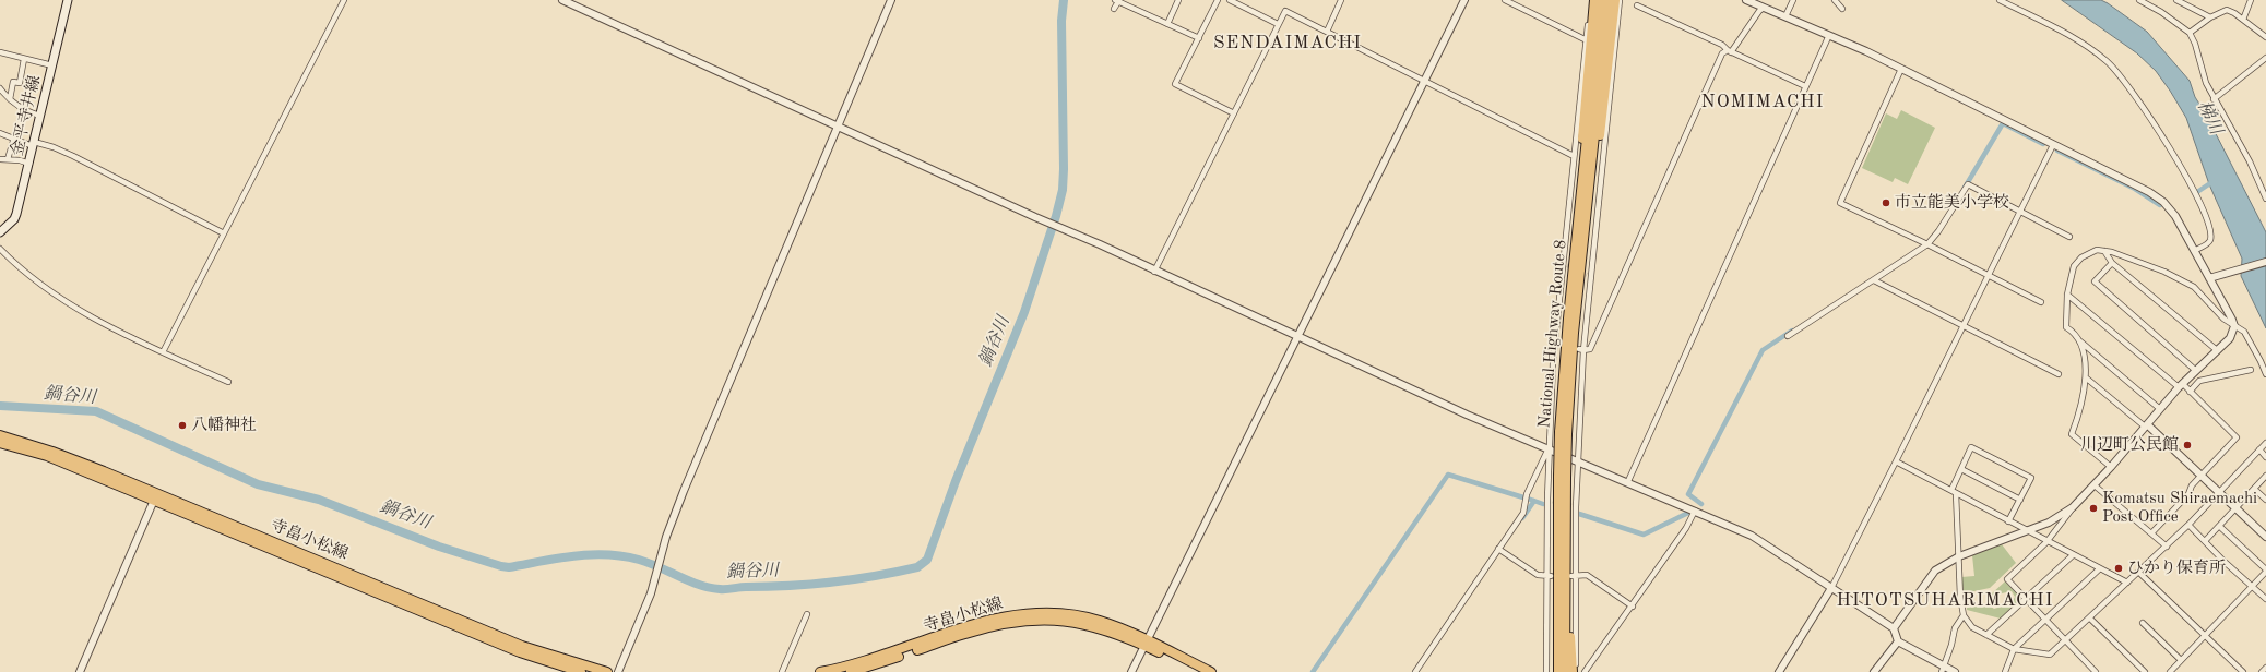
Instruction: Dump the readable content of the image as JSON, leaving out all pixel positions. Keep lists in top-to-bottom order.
{
  "streets": {
    "main road": ["金平寺井線", "National Highway Route 8", "寺畠小松線"]
  },
  "districts": ["SENDAIMACHI", "NOMIMACHI", "HITOTSUHARIMACHI"],
  "water": ["梯川", "鍋谷川"],
  "places": [
    "市立能美小学校",
    "八幡神社",
    "川辺町公民館",
    "Komatsu Shiraemachi Post Office",
    "ひかり保育所"
  ]
}
